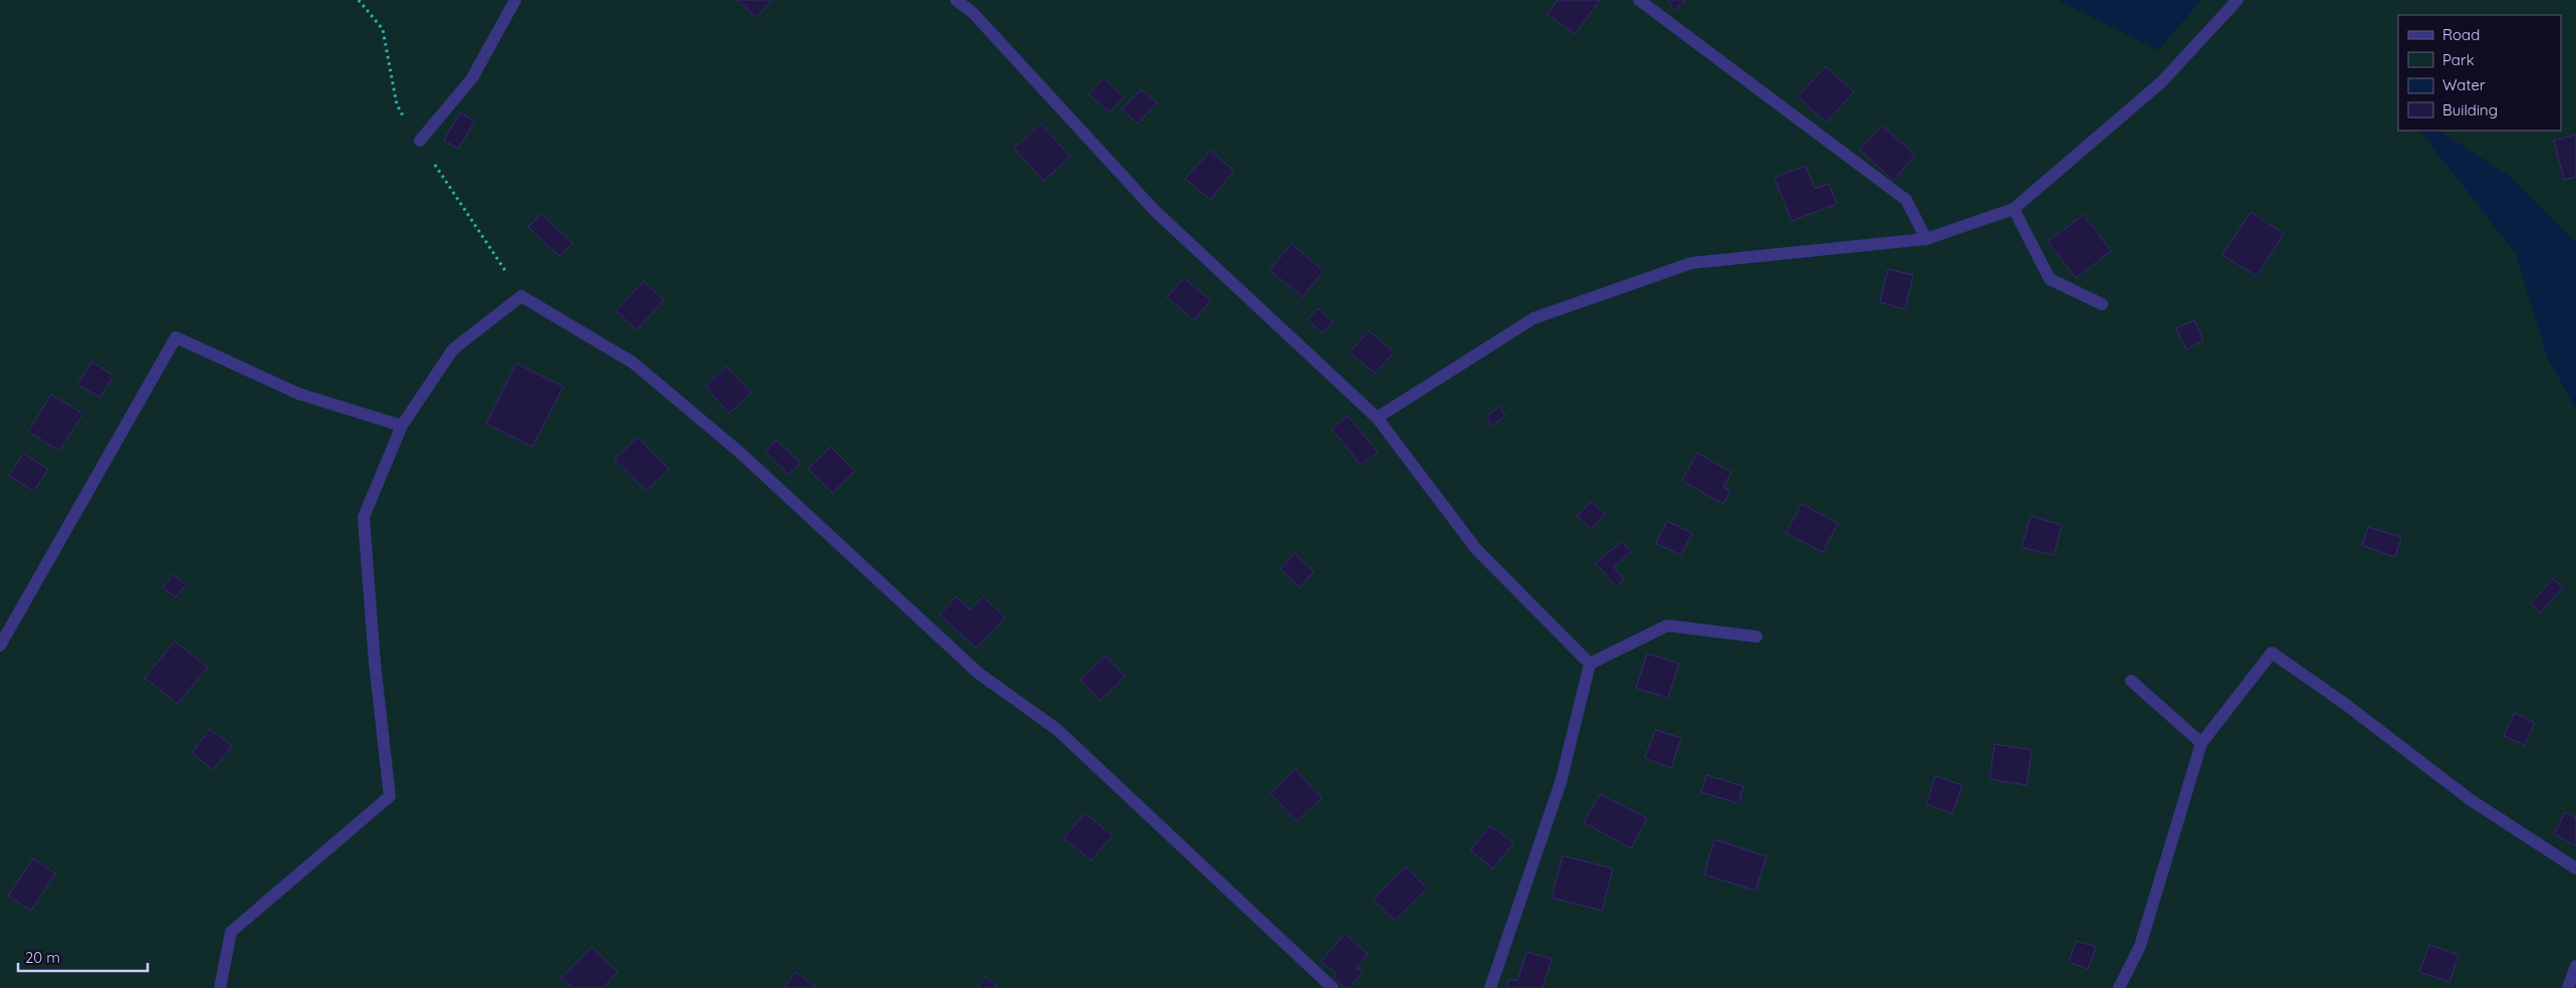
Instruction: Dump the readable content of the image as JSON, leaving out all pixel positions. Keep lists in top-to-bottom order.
{
  "legend": [
    "Road",
    "Park",
    "Water",
    "Building"
  ],
  "scale_bar": "20 m"
}
